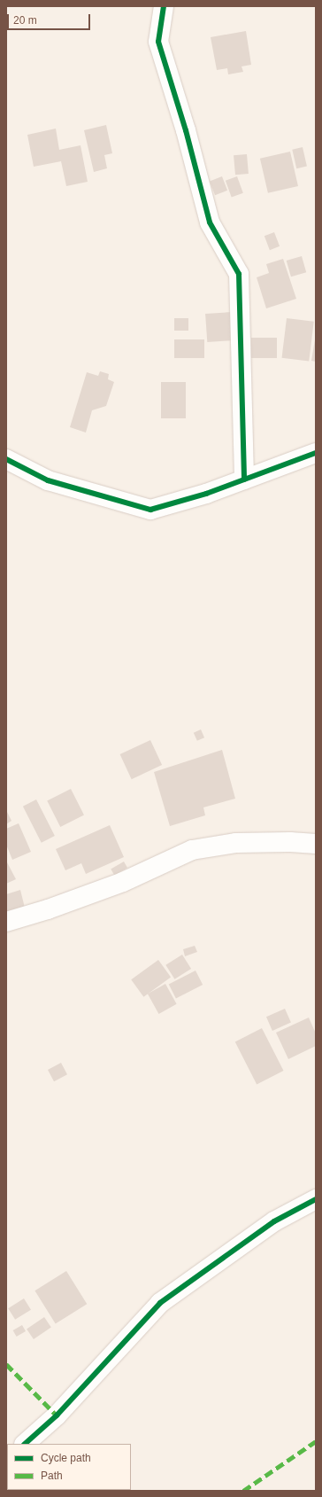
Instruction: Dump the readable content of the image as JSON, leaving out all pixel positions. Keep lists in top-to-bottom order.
{
  "legend": ["Cycle path", "Path"],
  "scale_bar": "20 m"
}
